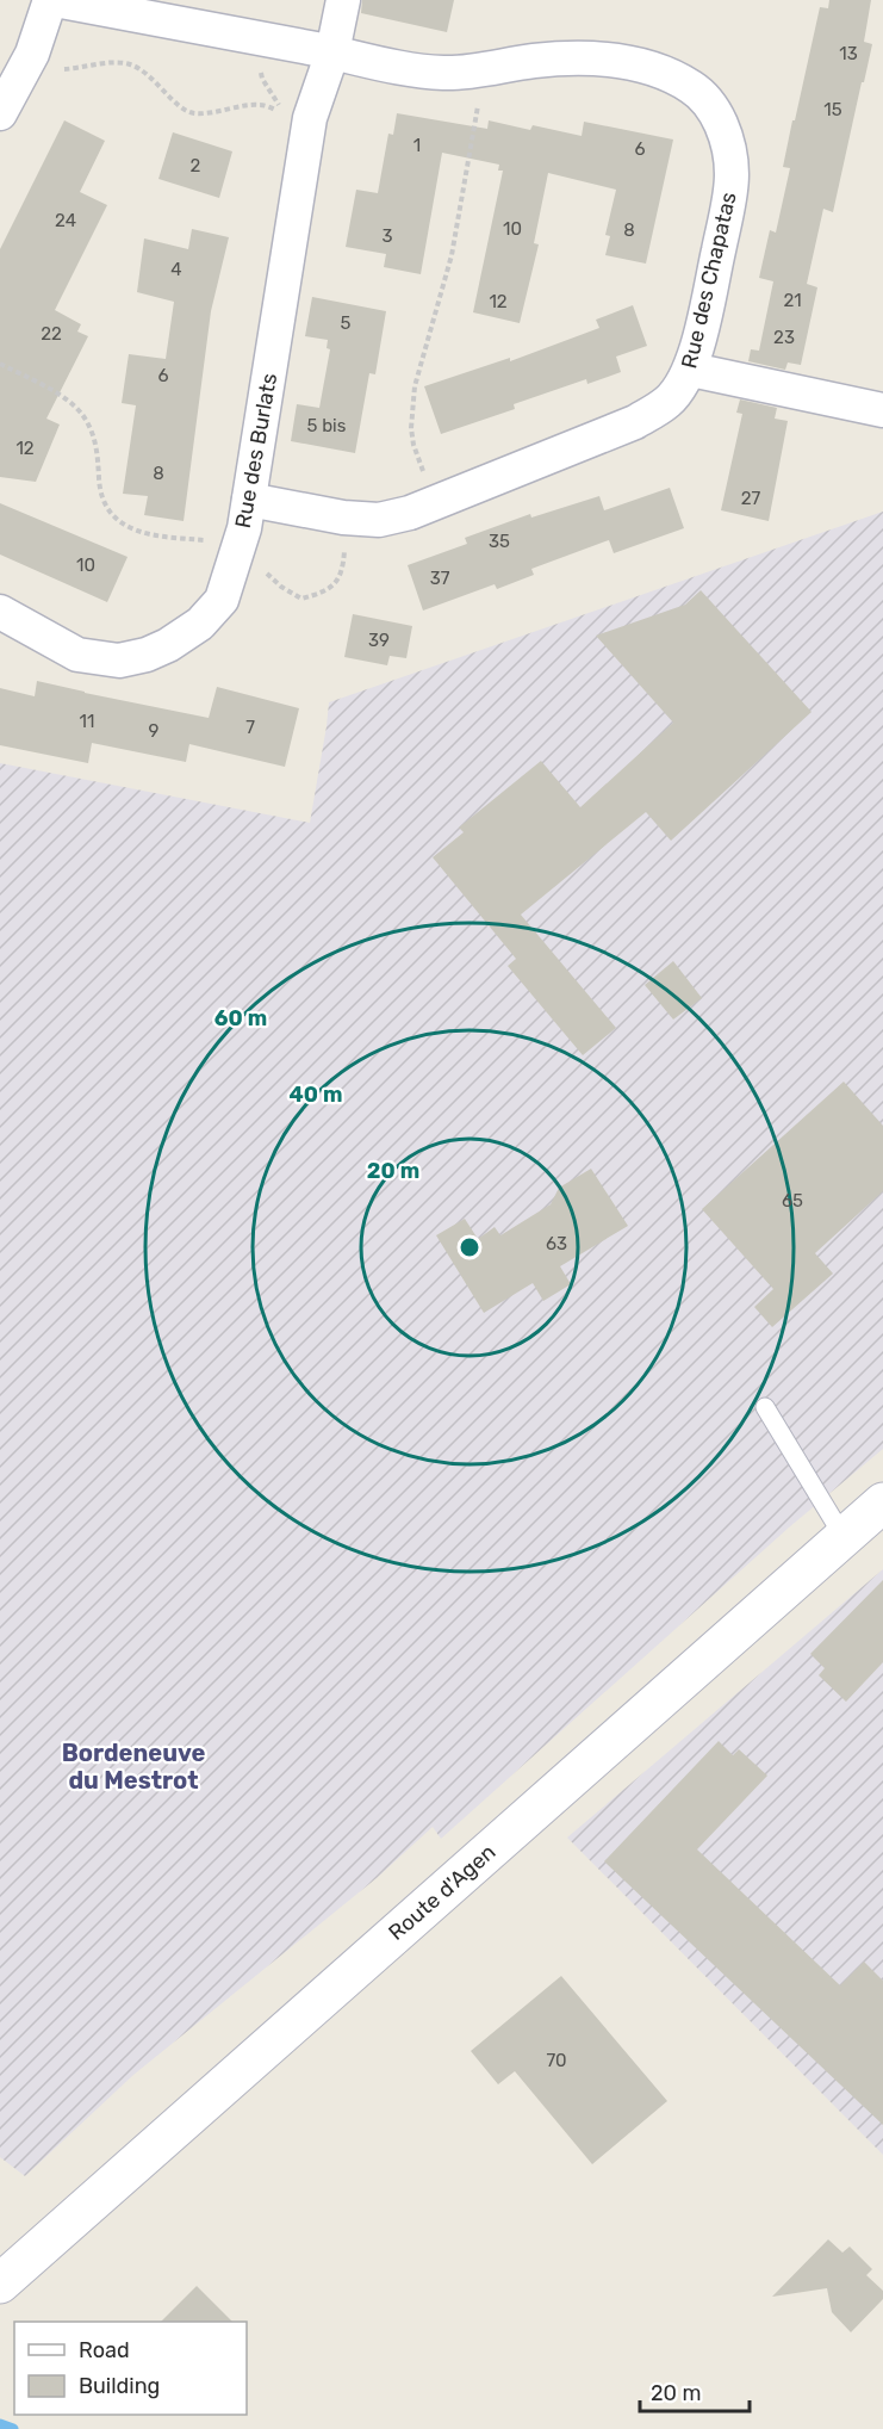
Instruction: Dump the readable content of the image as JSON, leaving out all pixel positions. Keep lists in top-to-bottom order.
{
  "streets": {
    "main road": ["Route d'Agen"],
    "street": ["Rue des Chapatas", "Rue des Burlats"]
  },
  "crossings": [
    ["Rue des Chapatas", "Rue des Burlats"]
  ],
  "districts": ["Bordeneuve du Mestrot"],
  "house_numbers": [
    "13",
    "15",
    "1",
    "6",
    "2",
    "24",
    "10",
    "8",
    "3",
    "4",
    "21",
    "12",
    "5",
    "22",
    "23",
    "6",
    "5 bis",
    "12",
    "8",
    "27",
    "35",
    "10",
    "37",
    "39",
    "11",
    "7",
    "9",
    "65",
    "63",
    "70"
  ],
  "legend": ["Road", "Building"],
  "scale_bar": "20 m",
  "rings": ["60 m", "40 m", "20 m"]
}
